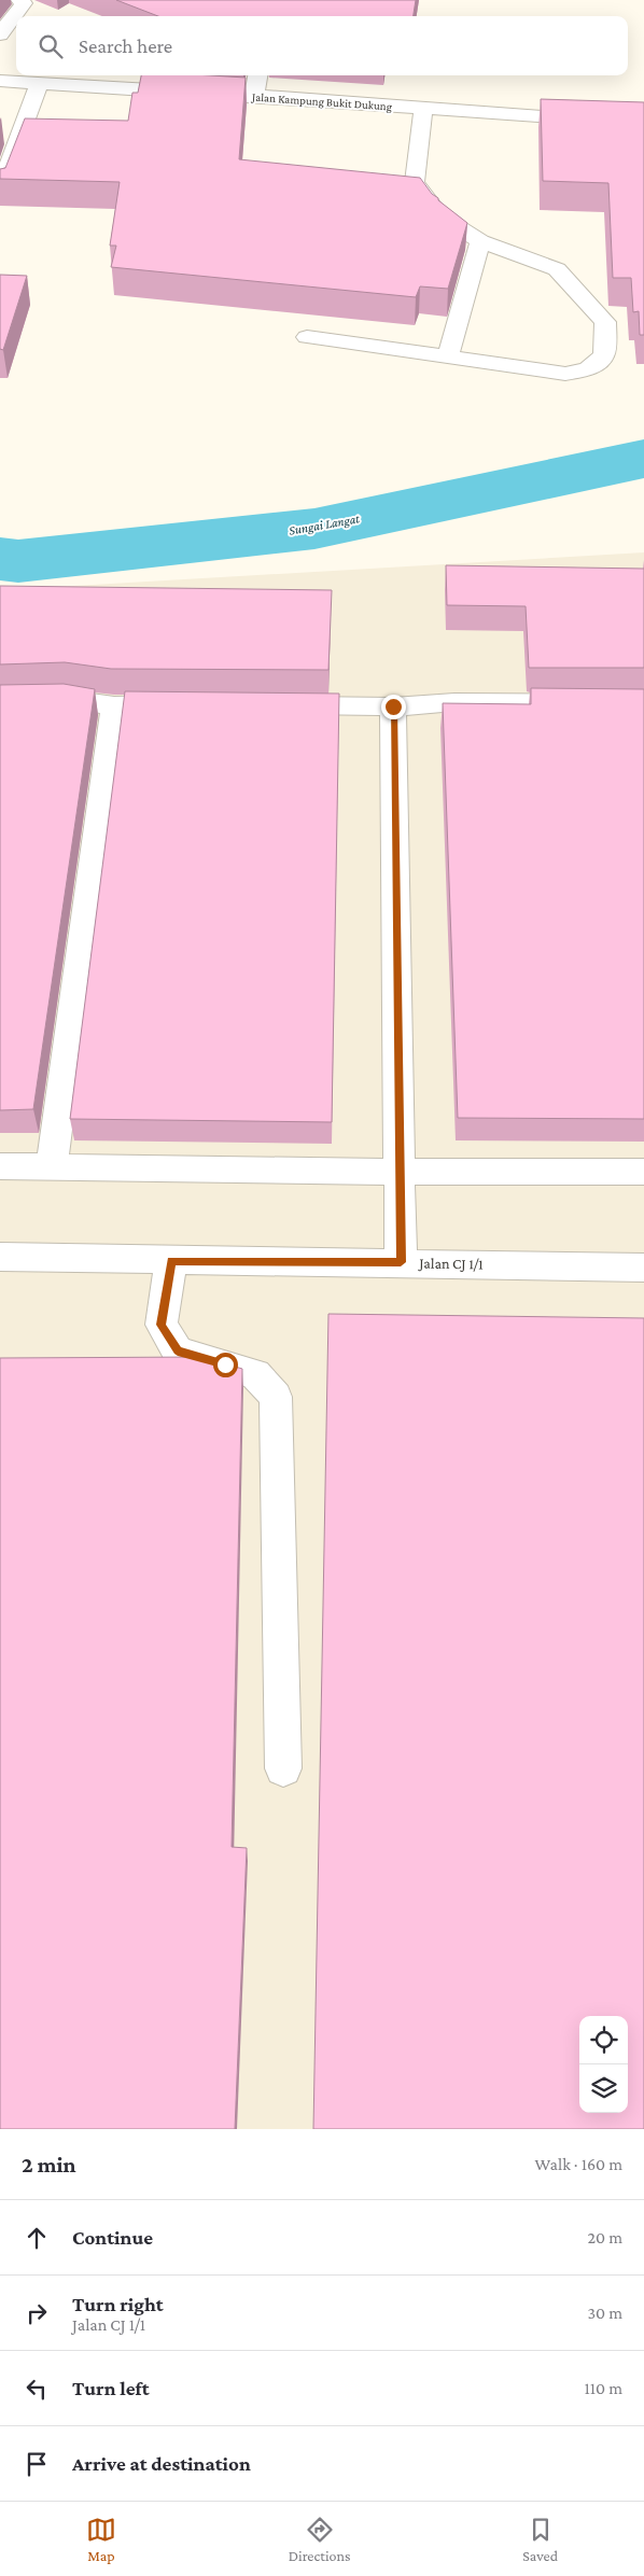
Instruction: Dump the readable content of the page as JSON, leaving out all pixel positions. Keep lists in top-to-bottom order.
{
  "streets": {
    "street": ["Jalan Kampung Bukit Dukung", "Jalan CJ 1/1"]
  },
  "water": ["Sungai Langat"],
  "page": {
    "search": "Search here",
    "heading": ["2 min", "Walk · 160 m"],
    "list": [
      ["Continue", "20 m"],
      ["Turn right", "Jalan CJ 1/1", "30 m"],
      ["Turn left", "110 m"],
      "Arrive at destination"
    ],
    "nav": ["Map", "Directions", "Saved"]
  }
}
